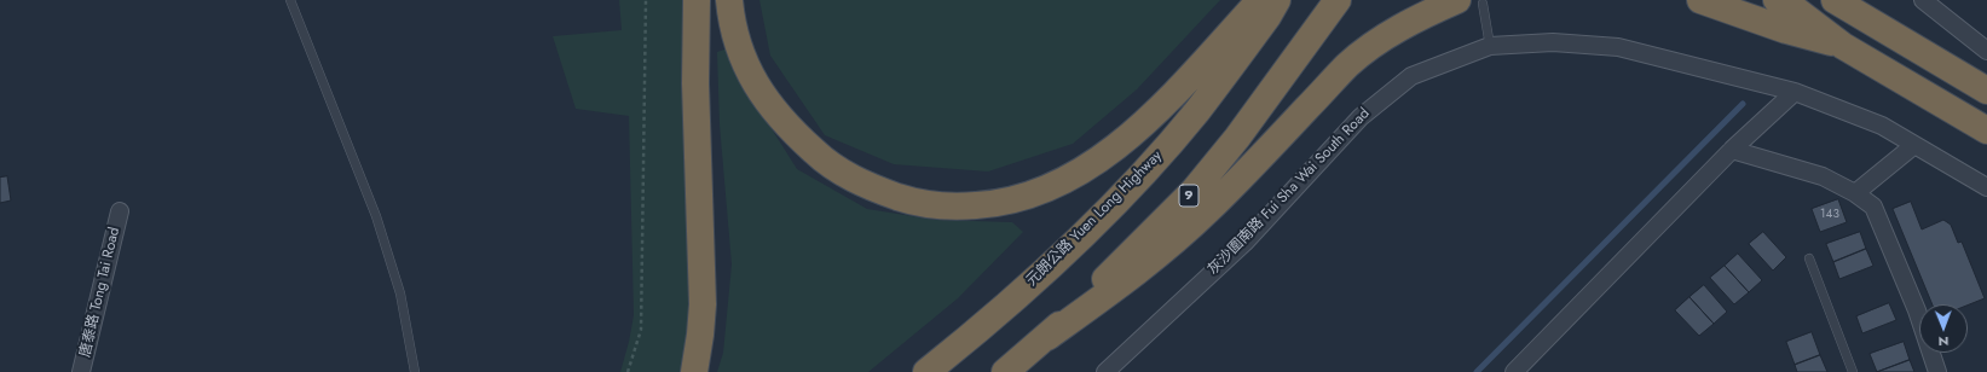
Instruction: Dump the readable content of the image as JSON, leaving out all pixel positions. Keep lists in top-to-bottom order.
{
  "streets": {
    "highway": ["9", "元朗公路 Yuen Long Highway"],
    "street": ["灰沙圍南路 Fui Sha Wai South Road", "唐泰路 Tong Tai Road"]
  },
  "house_numbers": ["143"],
  "north": "bottom"
}
